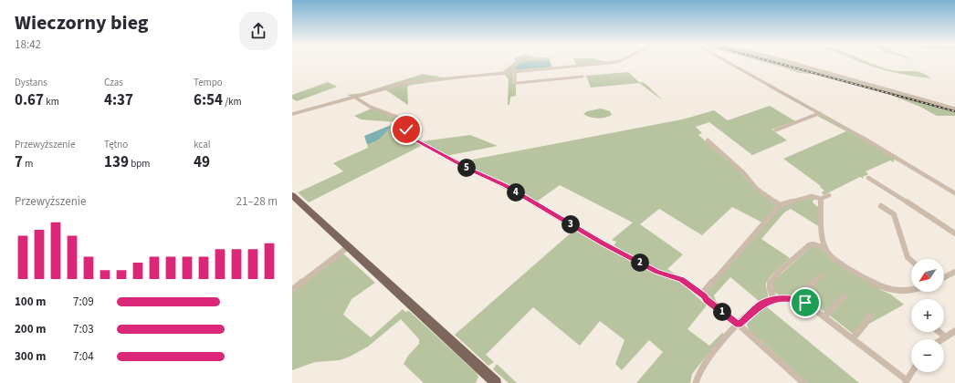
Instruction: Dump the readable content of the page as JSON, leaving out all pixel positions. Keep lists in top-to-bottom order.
{
  "north": "bottom left",
  "page": {
    "heading": ["Wieczorny bieg", "18:42"],
    "stats": [
      ["Dystans", "0.67 km"],
      ["Czas", "4:37"],
      ["Tempo", "6:54 /km"],
      ["Przewyższenie", "7 m"],
      ["Tętno", "139 bpm"],
      ["kcal", "49"]
    ],
    "pins": [
      "5",
      "4",
      "3",
      "2",
      "1"
    ],
    "chart": ["Przewyższenie", "21–28 m"],
    "map_buttons": ["+", "−"],
    "list": [
      {
        "name": "100 m",
        "note": "7:09"
      },
      {
        "name": "200 m",
        "note": "7:03"
      },
      {
        "name": "300 m",
        "note": "7:04"
      }
    ]
  }
}
